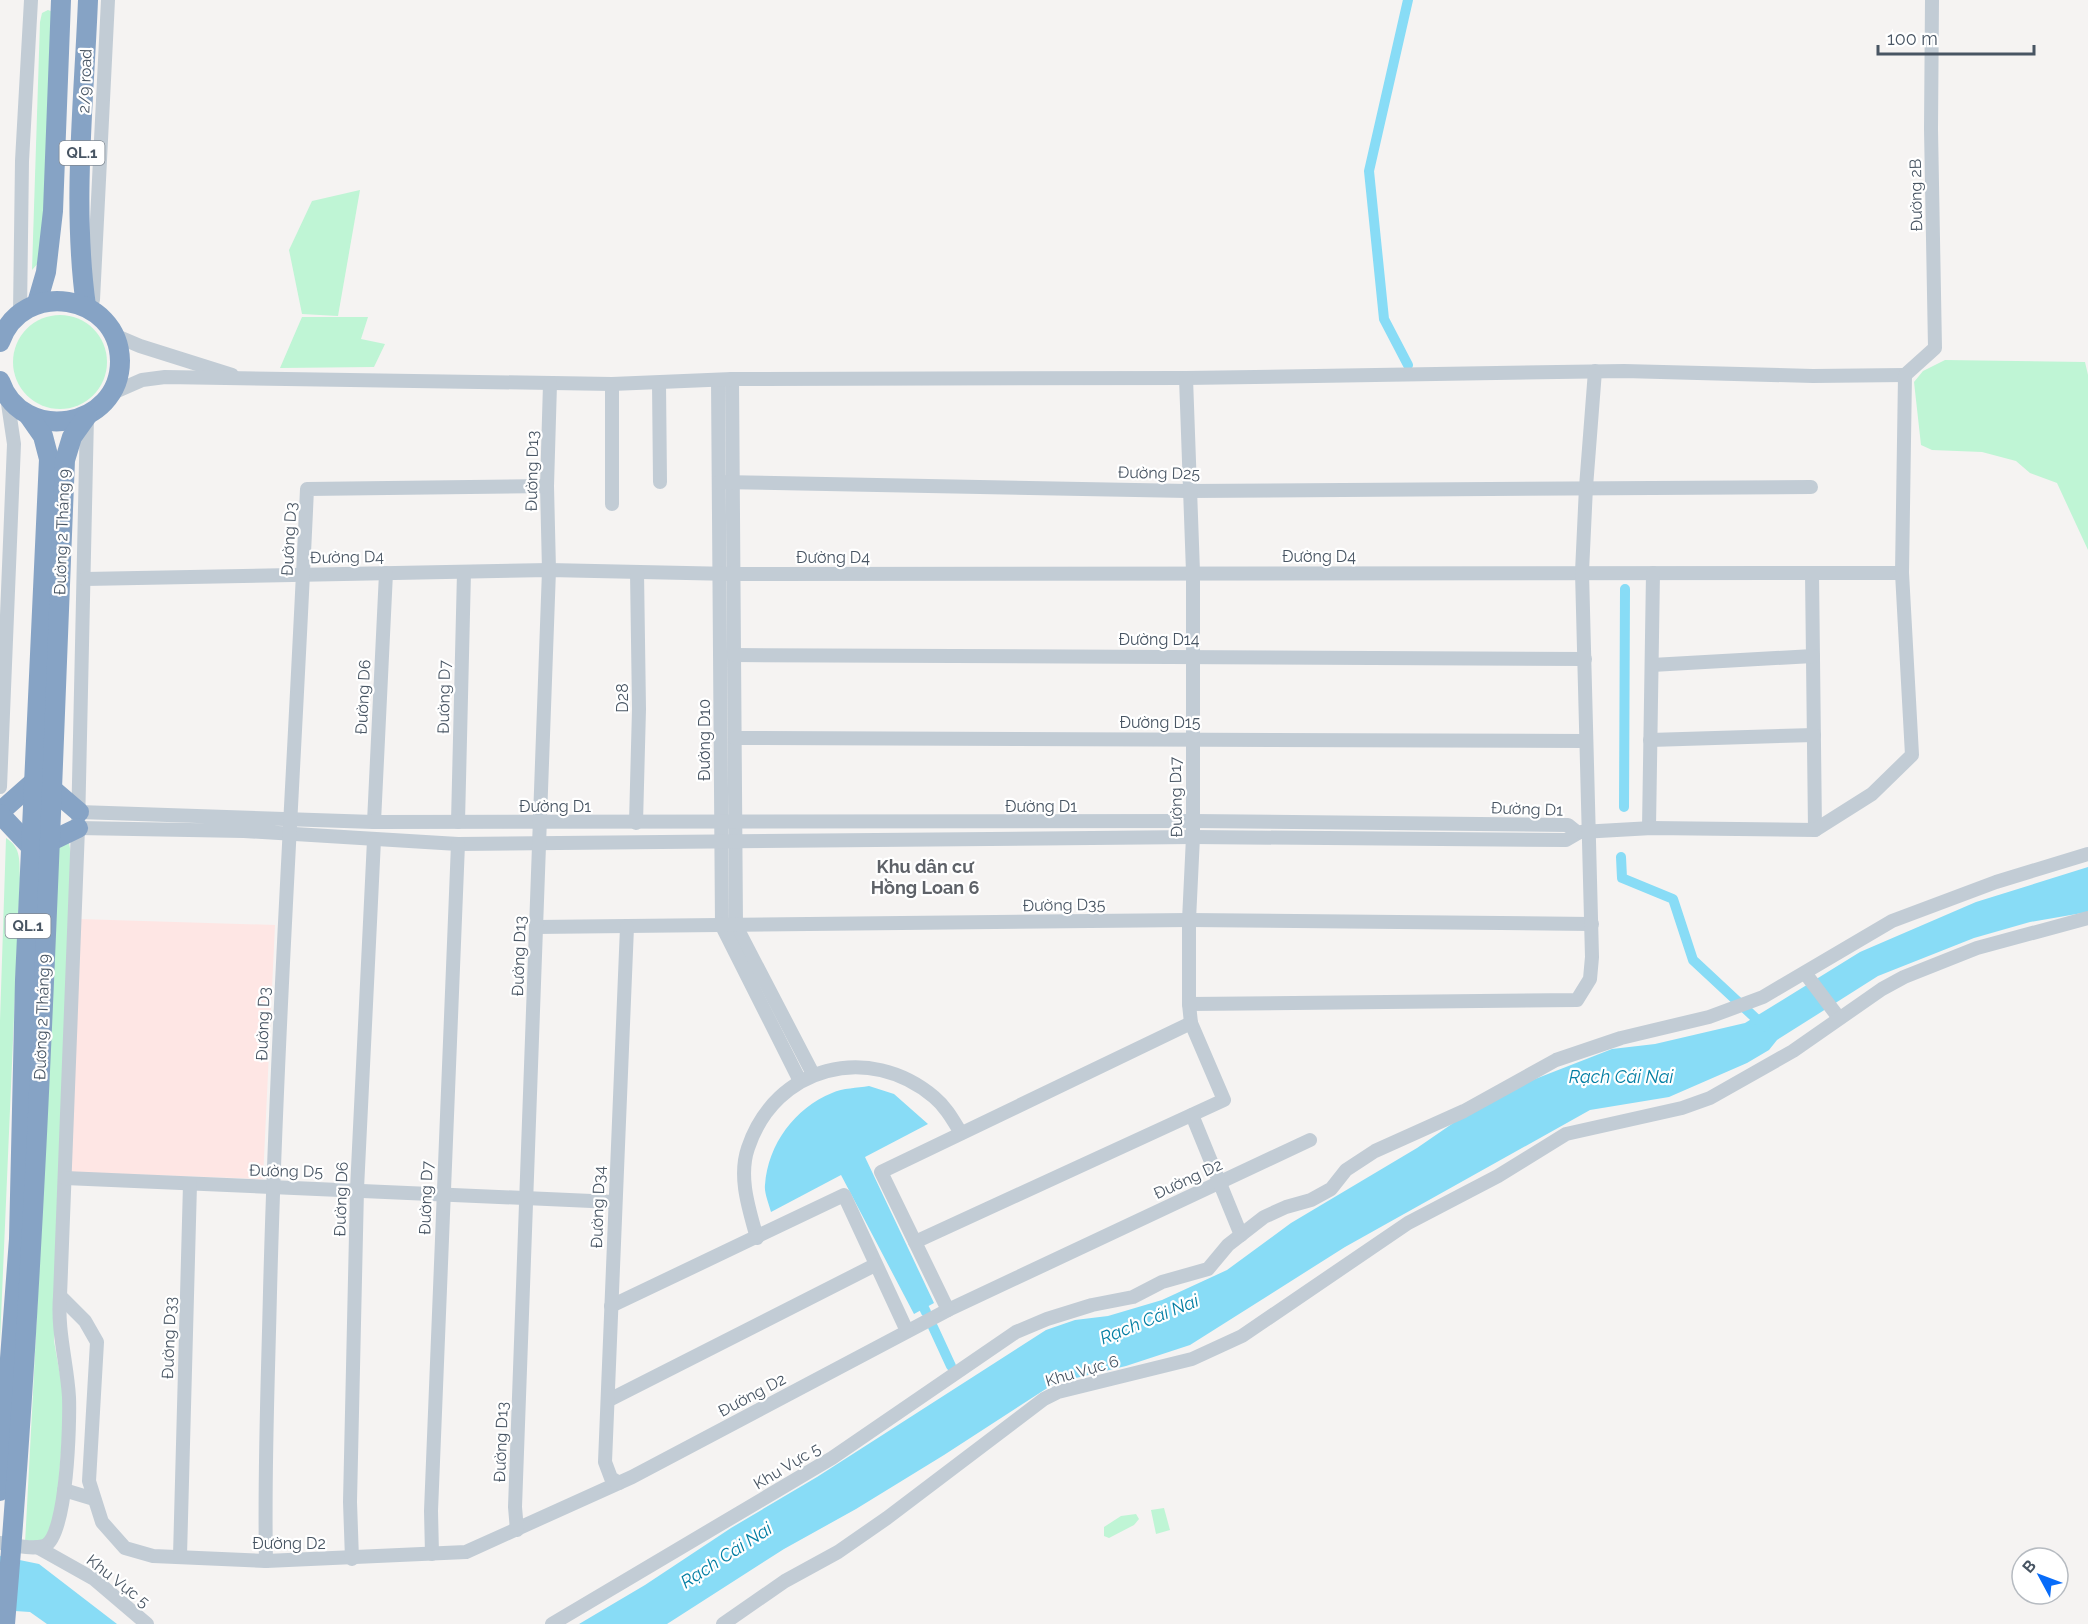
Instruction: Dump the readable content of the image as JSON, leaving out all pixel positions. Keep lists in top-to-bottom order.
{
  "streets": {
    "highway": ["2/9 road", "QL.1", "Đường 2 Tháng 9"],
    "street": [
      "Đường 2B",
      "Đường D13",
      "Đường D25",
      "Đường D3",
      "Đường D4",
      "Đường D14",
      "Đường D6",
      "Đường D7",
      "D28",
      "Đường D15",
      "Đường D10",
      "Đường D17",
      "Đường D1",
      "Đường D35",
      "Đường D5",
      "Đường D2",
      "Đường D34",
      "Đường D33",
      "Khu Vực 6",
      "Khu Vực 5"
    ]
  },
  "crossings": [
    ["Đường D13", "Đường D3"],
    ["Đường D13", "Đường D4"],
    ["Đường D13", "Đường D1"],
    ["Đường D13", "Đường D35"],
    ["Đường D13", "Đường D5"],
    ["Đường D13", "Đường D2"],
    ["Đường D25", "Đường D10"],
    ["Đường D25", "Đường D17"],
    ["Đường D3", "Đường D4"],
    ["Đường D3", "Đường D1"],
    ["Đường D3", "Đường D5"],
    ["Đường D3", "Đường D2"],
    ["Đường D4", "Đường D6"],
    ["Đường D4", "Đường D7"],
    ["Đường D4", "D28"],
    ["Đường D4", "Đường D10"],
    ["Đường D4", "Đường D17"],
    ["Đường D14", "Đường D10"],
    ["Đường D14", "Đường D17"],
    ["Đường D6", "Đường D1"],
    ["Đường D6", "Đường D5"],
    ["Đường D6", "Đường D2"],
    ["Đường D7", "Đường D1"],
    ["Đường D7", "Đường D5"],
    ["Đường D7", "Đường D2"],
    ["D28", "Đường D1"],
    ["Đường D15", "Đường D10"],
    ["Đường D15", "Đường D17"],
    ["Đường D10", "Đường D1"],
    ["Đường D10", "Đường D35"],
    ["Đường D17", "Đường D1"],
    ["Đường D17", "Đường D35"],
    ["Đường D35", "Đường D34"],
    ["Đường D5", "Đường D34"],
    ["Đường D5", "Đường D33"],
    ["Đường D2", "Đường D34"],
    ["Đường D2", "Đường D33"]
  ],
  "districts": ["Khu dân cư Hồng Loan 6"],
  "water": ["Rạch Cái Nai"],
  "scale_bar": "100 m",
  "north": "top left"
}
